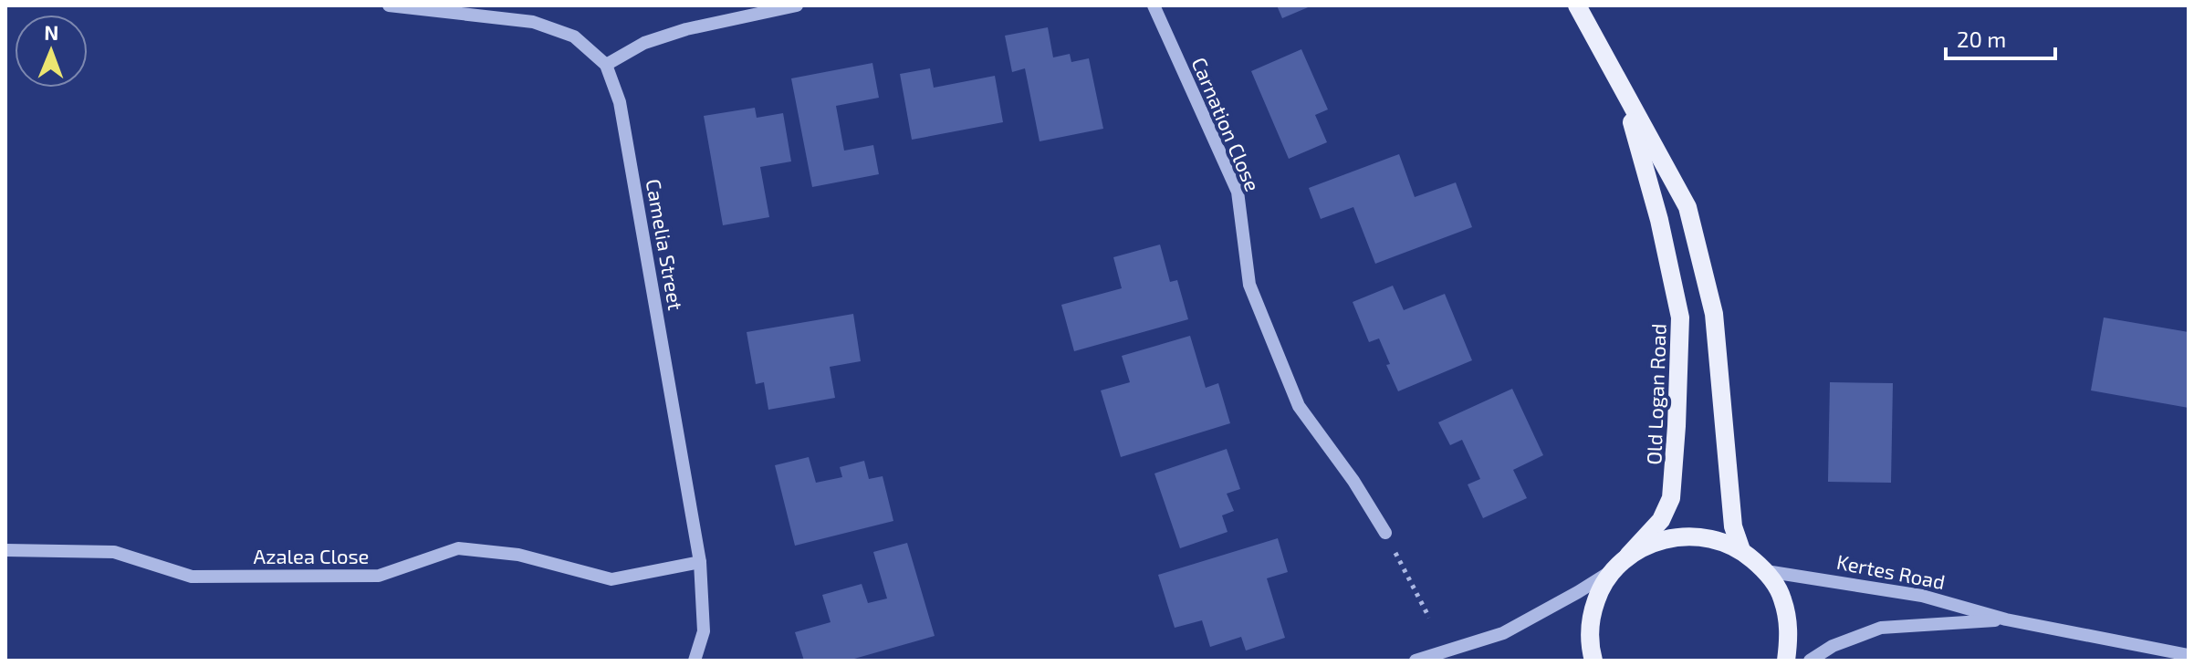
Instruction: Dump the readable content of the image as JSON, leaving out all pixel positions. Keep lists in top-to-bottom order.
{
  "streets": {
    "main road": ["Old Logan Road"],
    "street": [
      "Carnation Close",
      "Camelia Street",
      "Azalea Close",
      "Kertes Road"
    ]
  },
  "crossings": [
    ["Camelia Street", "Azalea Close"]
  ],
  "scale_bar": "20 m",
  "north": "top"
}
